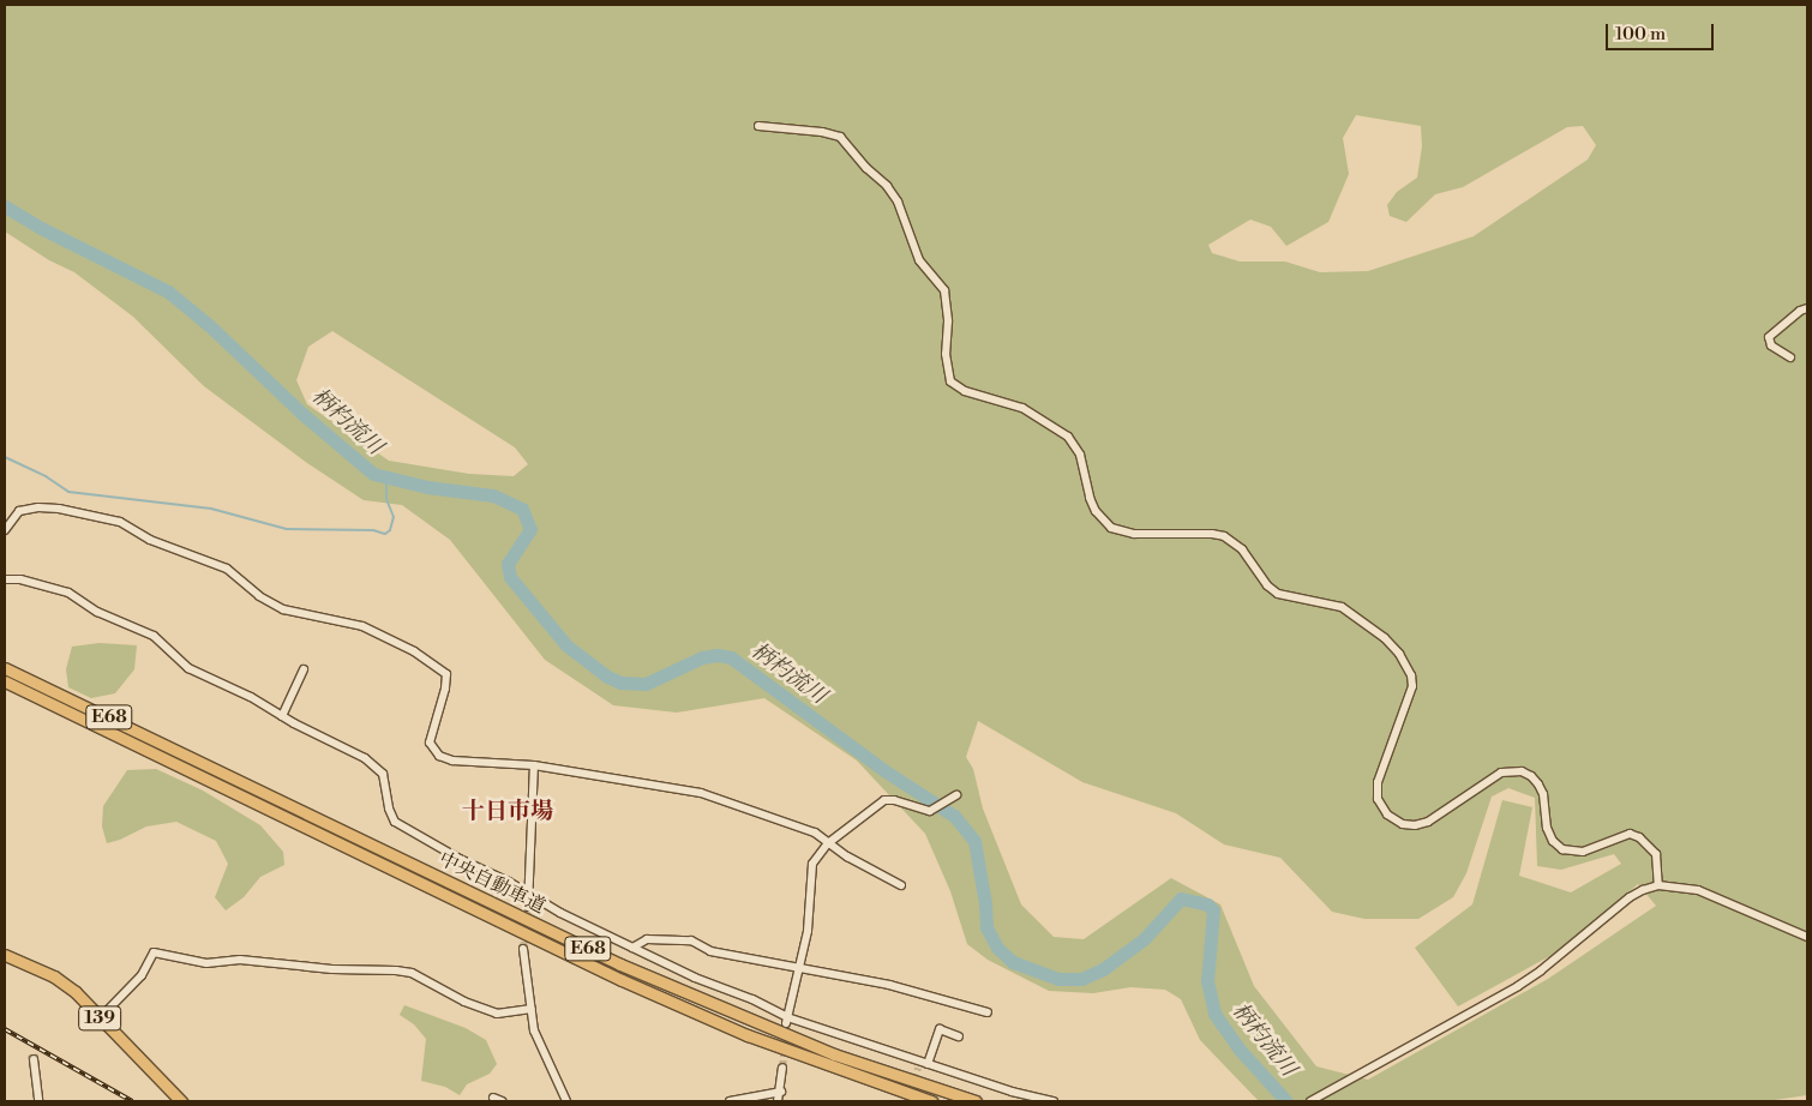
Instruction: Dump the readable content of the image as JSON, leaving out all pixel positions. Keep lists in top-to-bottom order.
{
  "streets": {
    "highway": ["E68", "中央自動車道", "139"]
  },
  "districts": ["十日市場"],
  "water": ["柄杓流川"],
  "scale_bar": "100 m"
}
